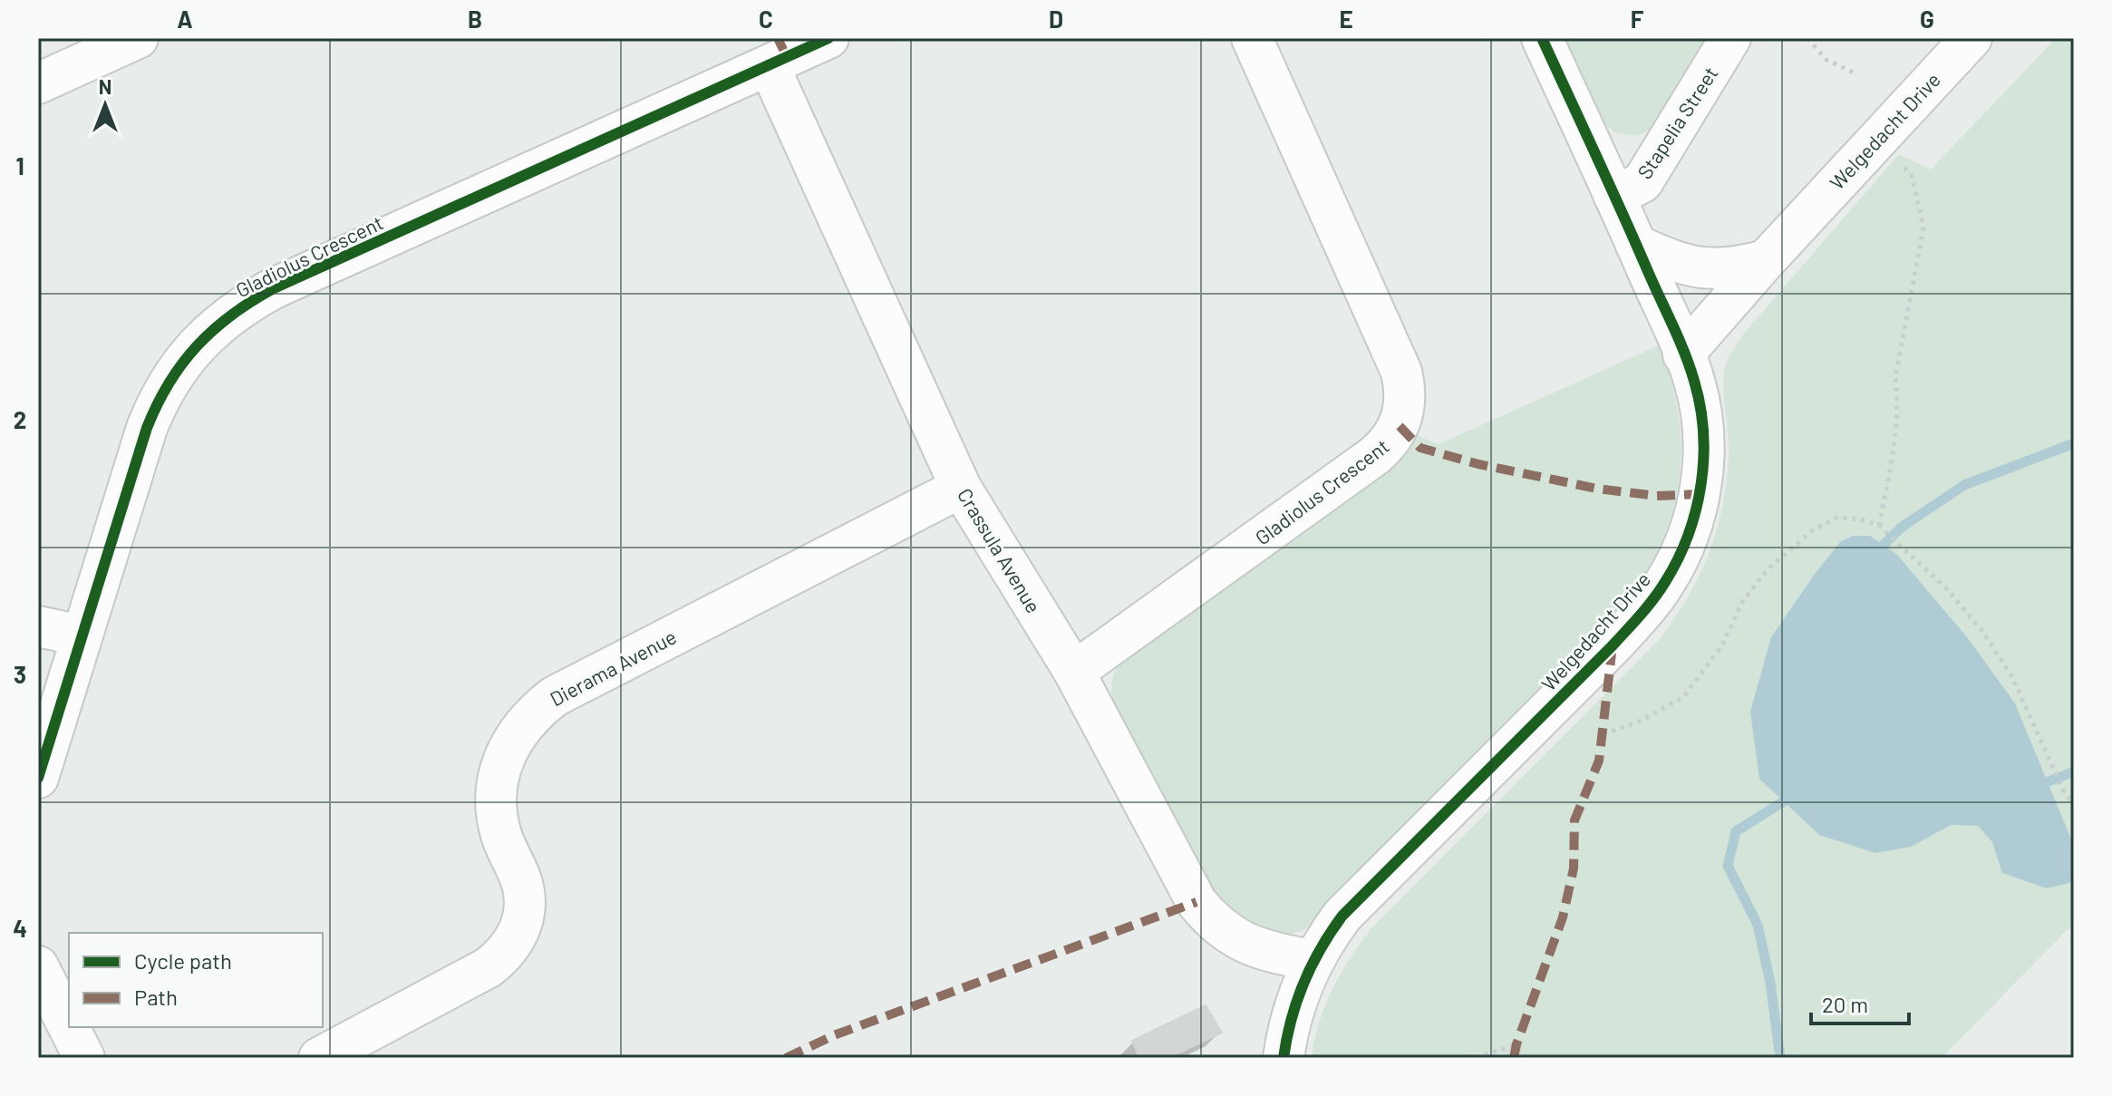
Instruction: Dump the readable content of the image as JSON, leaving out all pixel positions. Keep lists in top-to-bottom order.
{
  "streets": {
    "street": [
      "Stapelia Street",
      "Welgedacht Drive",
      "Gladiolus Crescent",
      "Crassula Avenue",
      "Dierama Avenue"
    ]
  },
  "crossings": [
    ["Stapelia Street", "Welgedacht Drive"],
    ["Welgedacht Drive", "Crassula Avenue"],
    ["Gladiolus Crescent", "Crassula Avenue"],
    ["Crassula Avenue", "Dierama Avenue"]
  ],
  "legend": ["Cycle path", "Path"],
  "scale_bar": "20 m",
  "north": "top",
  "grid": {
    "columns": [
      "A",
      "B",
      "C",
      "D",
      "E",
      "F",
      "G"
    ],
    "rows": [
      "1",
      "2",
      "3",
      "4"
    ]
  }
}
